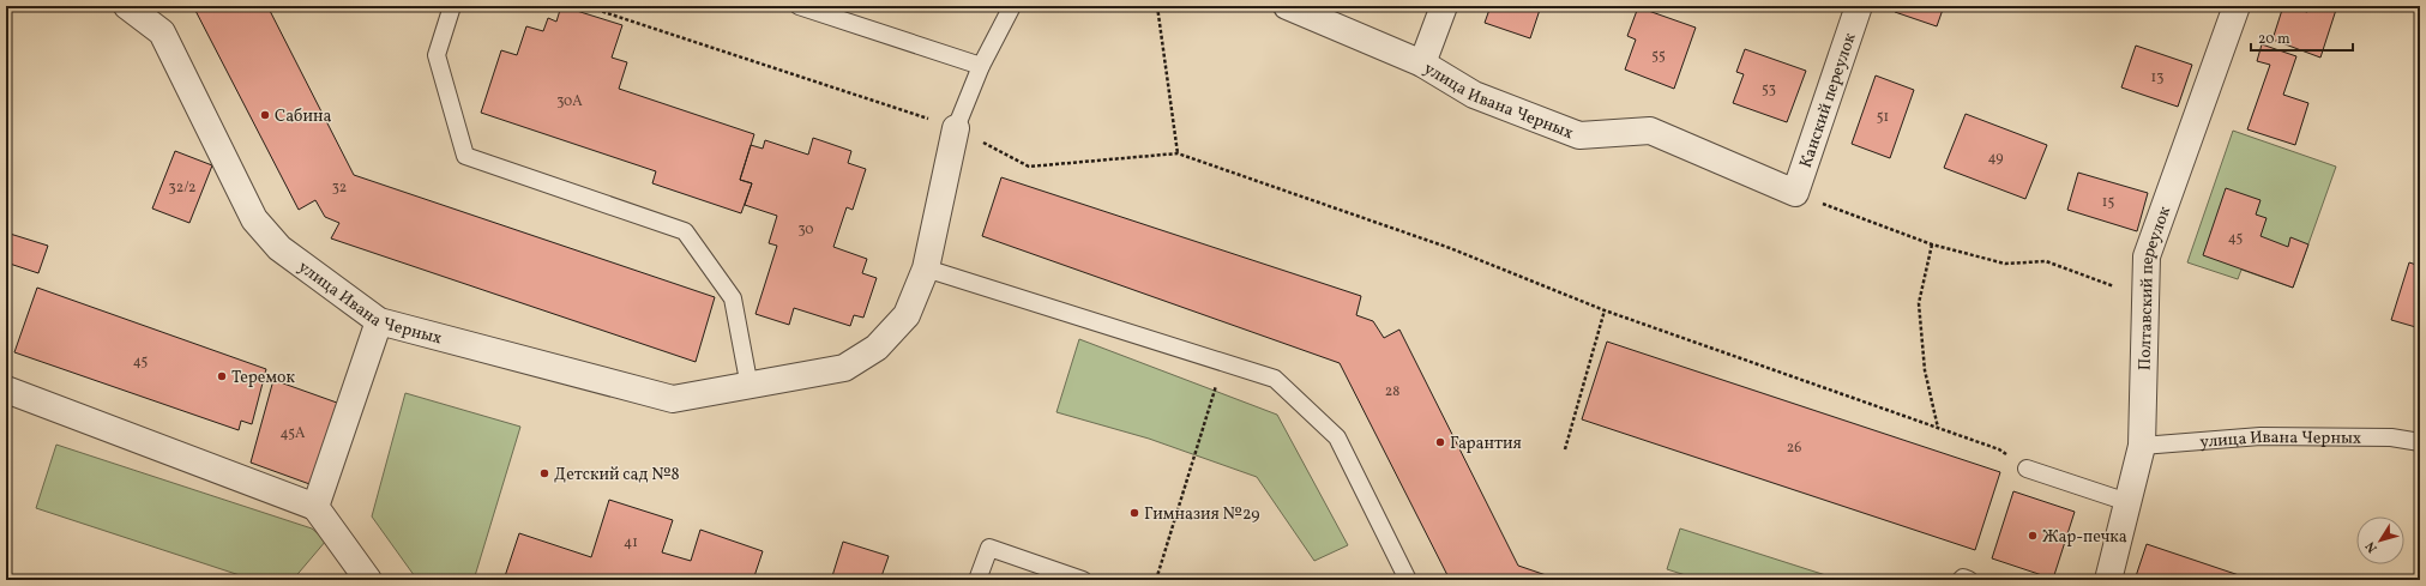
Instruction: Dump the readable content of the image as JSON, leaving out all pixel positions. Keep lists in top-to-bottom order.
{
  "streets": {
    "street": ["улица Ивана Черных", "Канский переулок", "Полтавский переулок"]
  },
  "crossings": [
    ["улица Ивана Черных", "Канский переулок"],
    ["улица Ивана Черных", "Полтавский переулок"]
  ],
  "places": [
    "Сабина",
    "Теремок",
    "Гарантия",
    "Детский сад №8",
    "Гимназия №29",
    "Жар-печка"
  ],
  "house_numbers": [
    "55",
    "13",
    "53",
    "30А",
    "51",
    "49",
    "32/2",
    "32",
    "15",
    "30",
    "45",
    "45",
    "28",
    "45А",
    "26",
    "41"
  ],
  "scale_bar": "20 m",
  "north": "bottom left"
}
